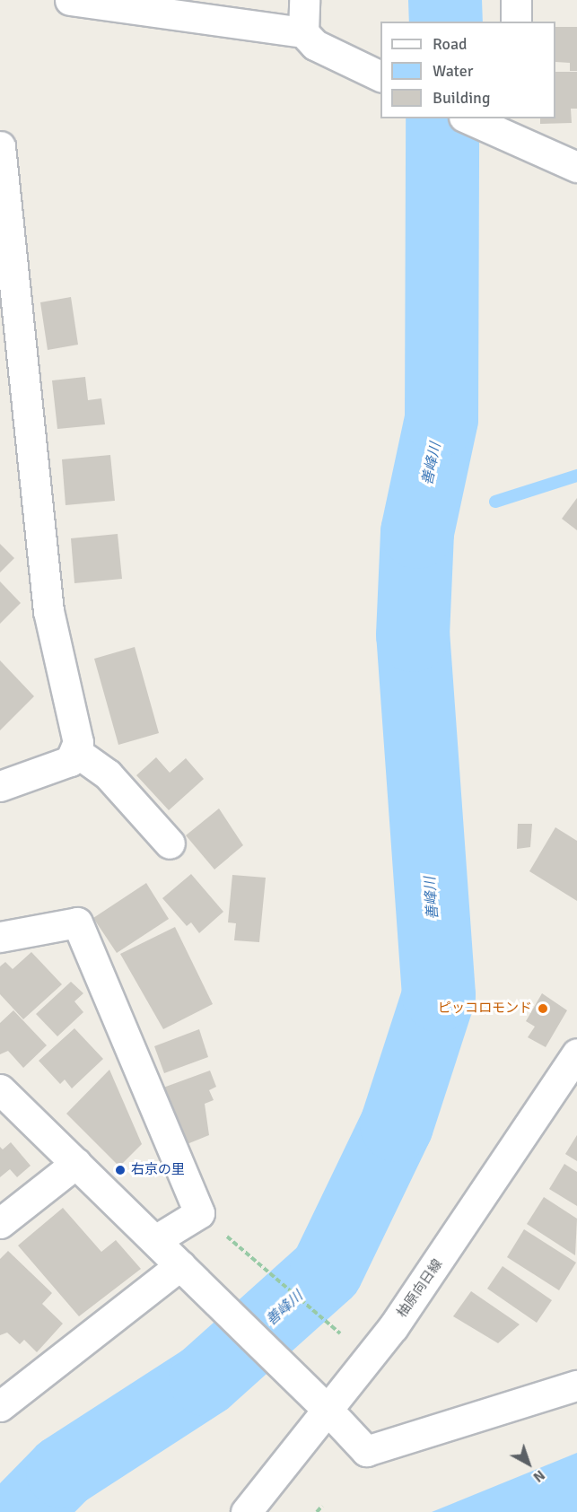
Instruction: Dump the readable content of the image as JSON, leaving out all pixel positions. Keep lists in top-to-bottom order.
{
  "streets": {
    "street": ["柚原向日線"]
  },
  "water": ["善峰川"],
  "places": ["ピッコロモンド", "右京の里"],
  "legend": ["Road", "Water", "Building"],
  "north": "bottom right"
}
